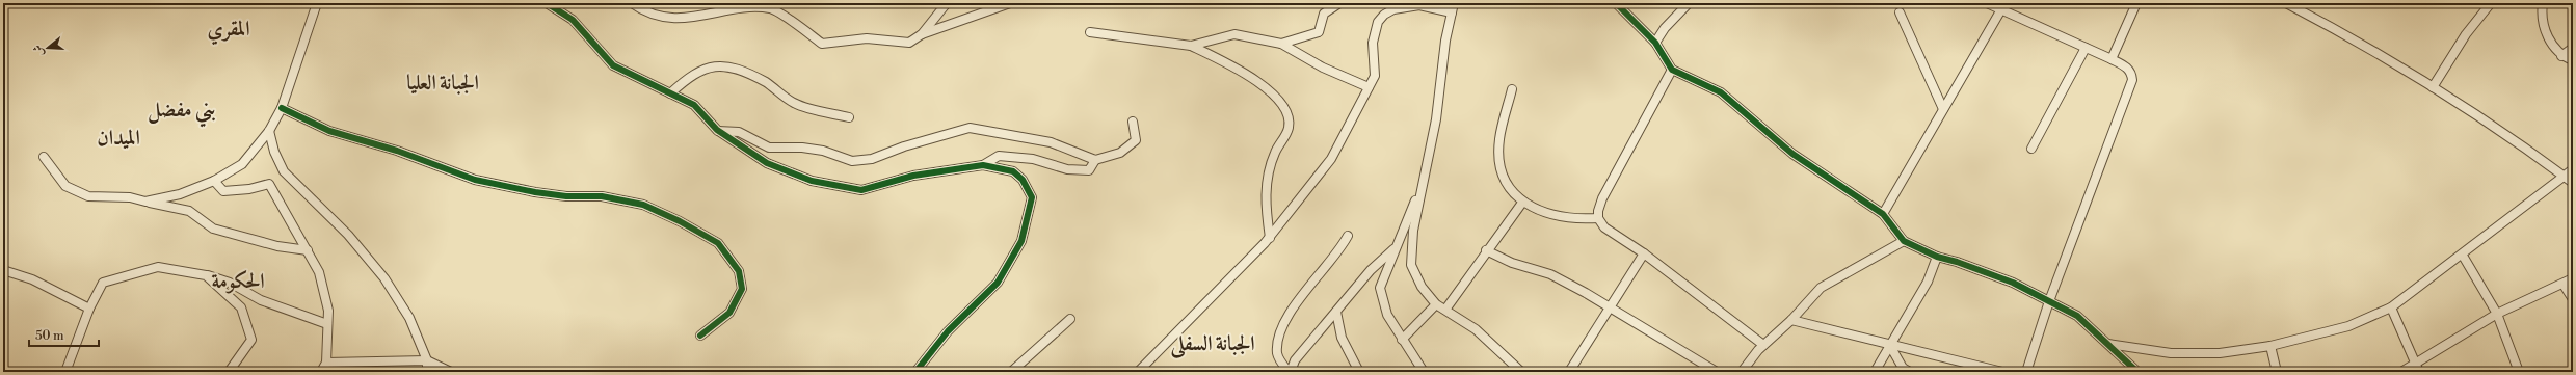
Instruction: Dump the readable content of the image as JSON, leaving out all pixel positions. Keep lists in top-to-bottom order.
{
  "districts": [
    "المقري",
    "الجبانة العليا",
    "بني مفضل",
    "الميدان",
    "الحكومة",
    "الجبانة السفلى"
  ],
  "scale_bar": "50 m",
  "north": "left"
}
